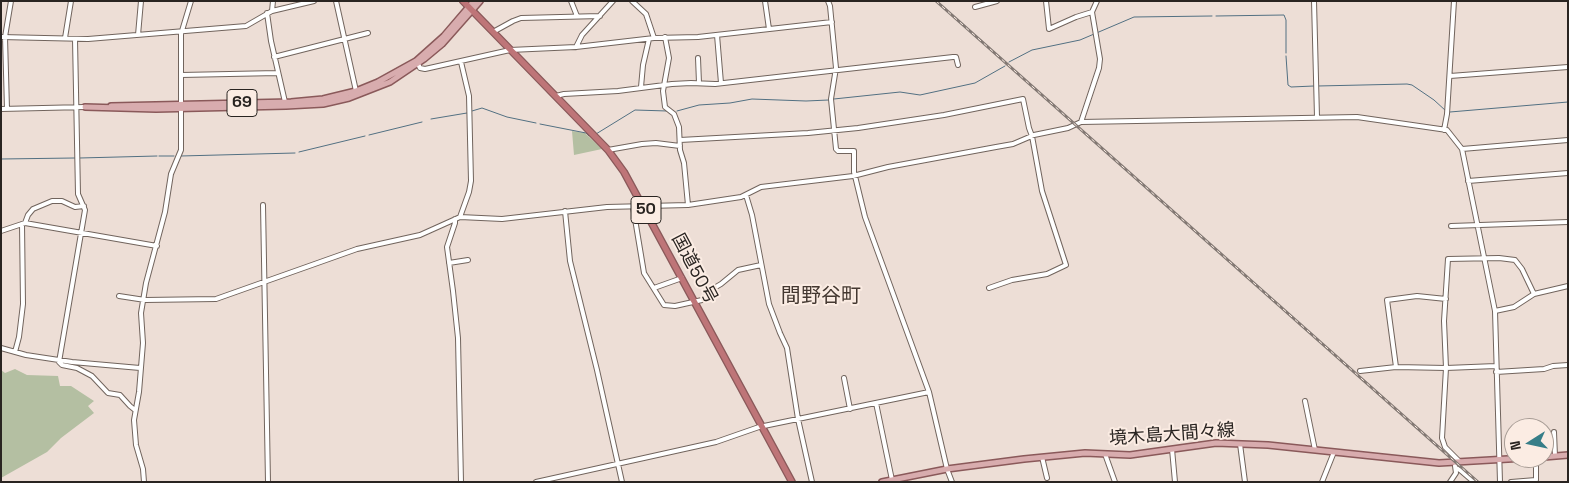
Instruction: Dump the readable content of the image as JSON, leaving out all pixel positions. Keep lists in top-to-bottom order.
{
  "streets": {
    "highway": ["50", "国道50号"],
    "main road": ["69", "境木島大間々線"]
  },
  "crossings": [
    ["69", "国道50号"]
  ],
  "districts": ["間野谷町"],
  "north": "left"
}
